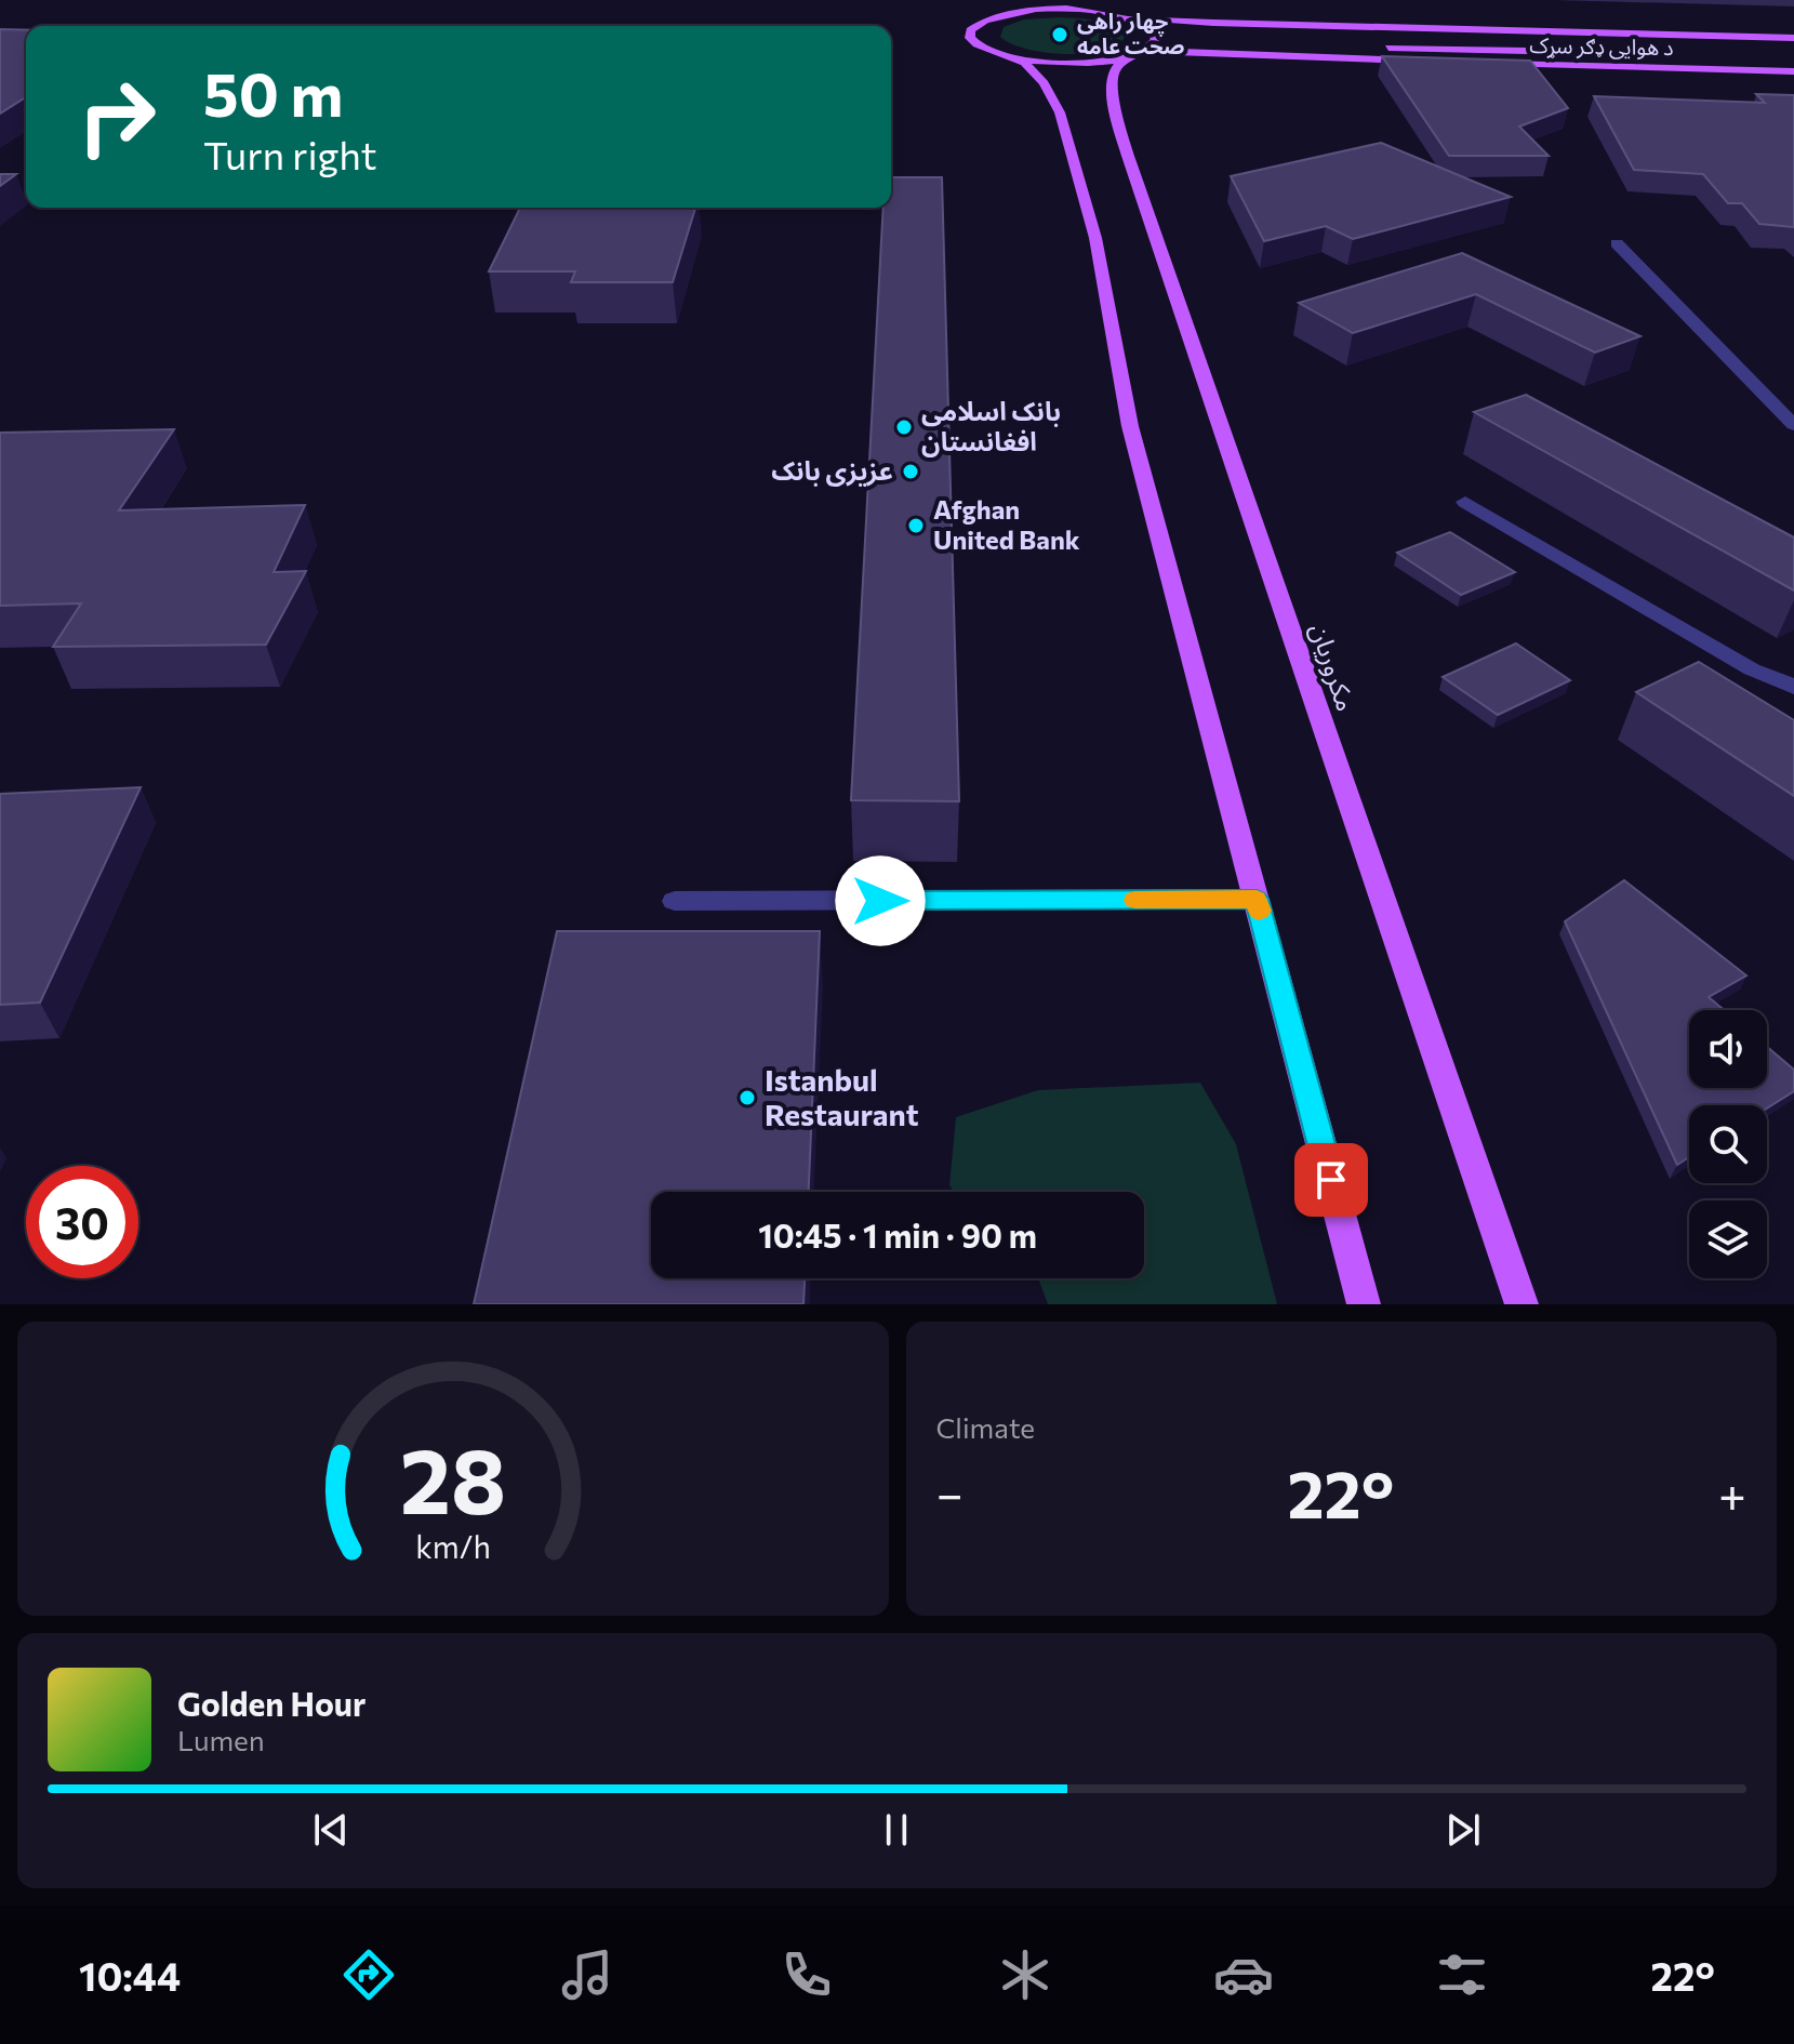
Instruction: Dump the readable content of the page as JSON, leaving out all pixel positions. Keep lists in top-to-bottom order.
{
  "streets": {
    "main road": ["د هوایی ډګر سړک", "مکروریان"]
  },
  "crossings": [
    ["د هوایی ډګر سړک", "مکروریان"]
  ],
  "places": [
    "چهار راهی صحت عامه",
    "بانک اسلامی افغانستان",
    "عزیزی بانک",
    "Afghan United Bank",
    "Istanbul Restaurant"
  ],
  "page": {
    "turn": ["50 m", "Turn right"],
    "limit": "30",
    "trip": "10:45 · 1 min · 90 m",
    "tile": "Climate",
    "heat": ["−", "22°", "+"],
    "song": ["Golden Hour", "Lumen"],
    "tabs": ["10:44", "22°"],
    "gauge": ["28", "km/h"]
  }
}
